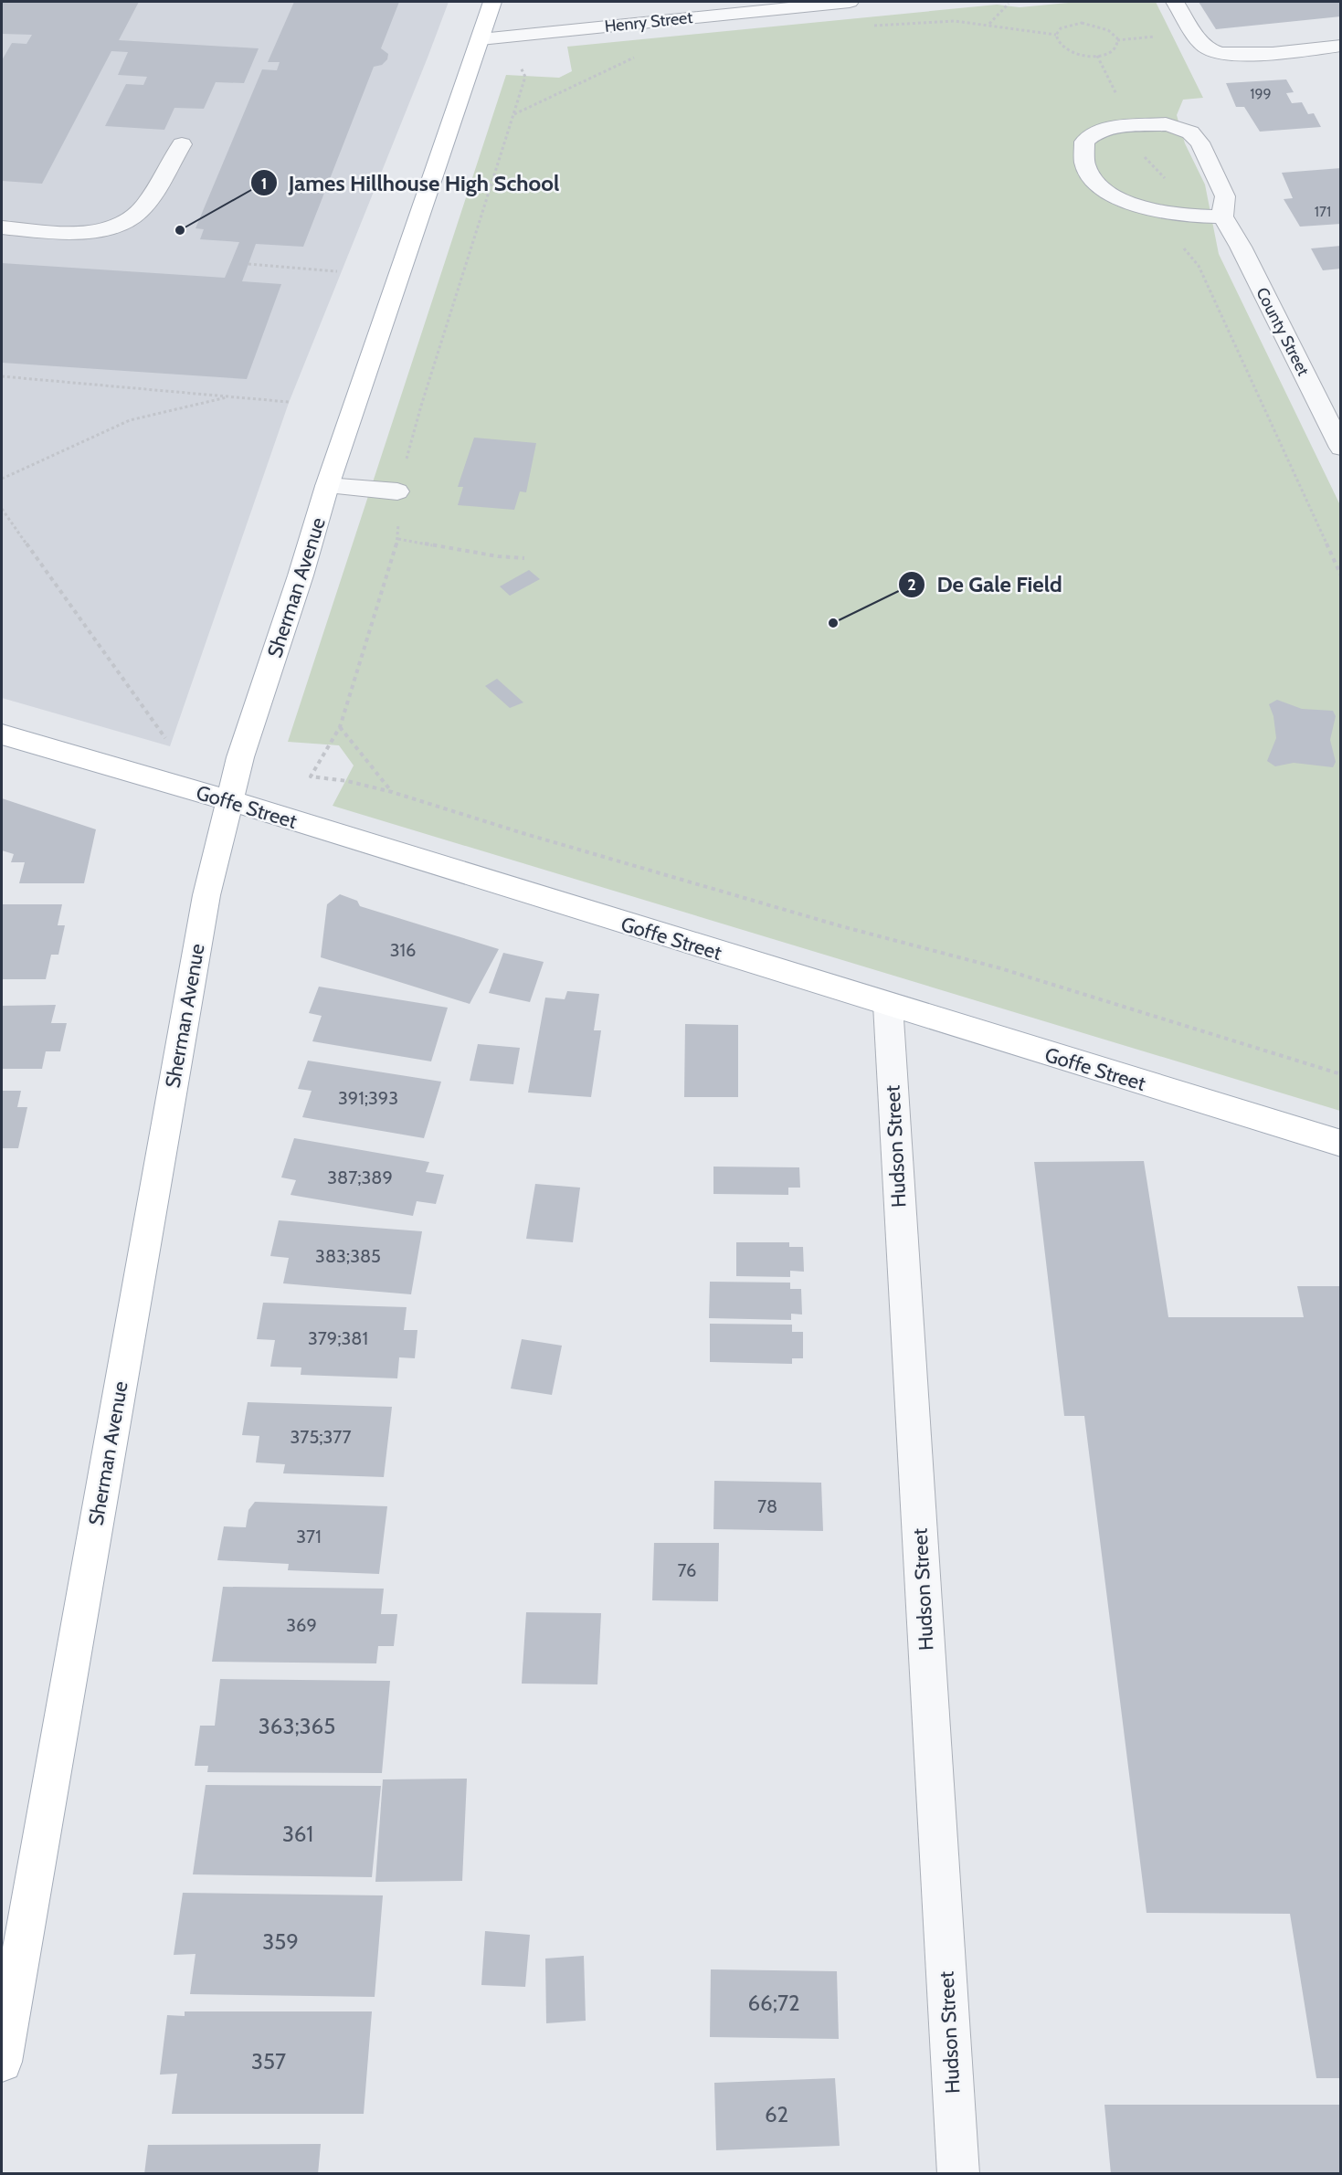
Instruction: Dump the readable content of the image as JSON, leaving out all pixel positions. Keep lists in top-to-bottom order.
{
  "streets": {
    "main road": ["Sherman Avenue", "Goffe Street"],
    "street": ["Henry Street", "County Street", "Hudson Street"]
  },
  "crossings": [
    ["Henry Street", "Sherman Avenue"],
    ["Sherman Avenue", "Goffe Street"],
    ["Goffe Street", "Hudson Street"]
  ],
  "places": ["James Hillhouse High School", "De Gale Field"],
  "house_numbers": [
    "199",
    "171",
    "316",
    "391;393",
    "387;389",
    "383;385",
    "379;381",
    "375;377",
    "78",
    "371",
    "76",
    "369",
    "363;365",
    "361",
    "359",
    "66;72",
    "357",
    "62"
  ]
}
